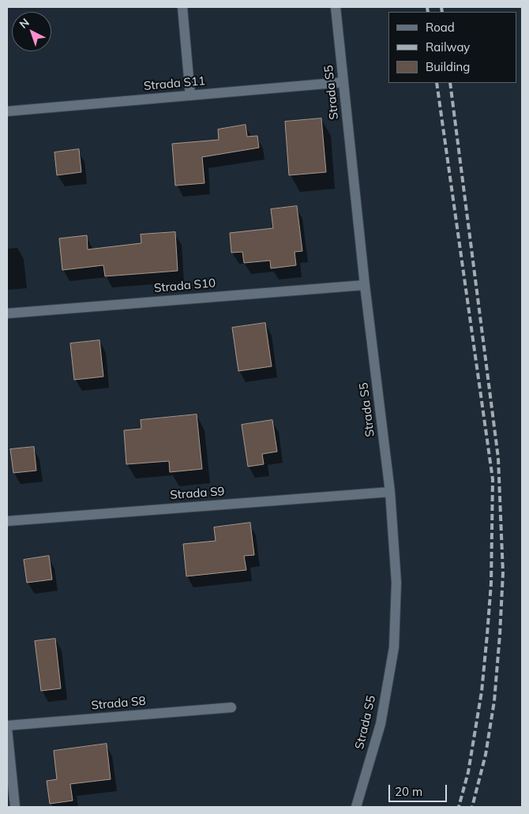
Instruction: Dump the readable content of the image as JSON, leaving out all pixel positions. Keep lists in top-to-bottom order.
{
  "streets": {
    "street": [
      "Strada S11",
      "Strada S5",
      "Strada S10",
      "Strada S9",
      "Strada S8"
    ]
  },
  "crossings": [
    ["Strada S11", "Strada S5"],
    ["Strada S5", "Strada S10"],
    ["Strada S5", "Strada S9"]
  ],
  "legend": ["Road", "Railway", "Building"],
  "scale_bar": "20 m",
  "north": "top left"
}
